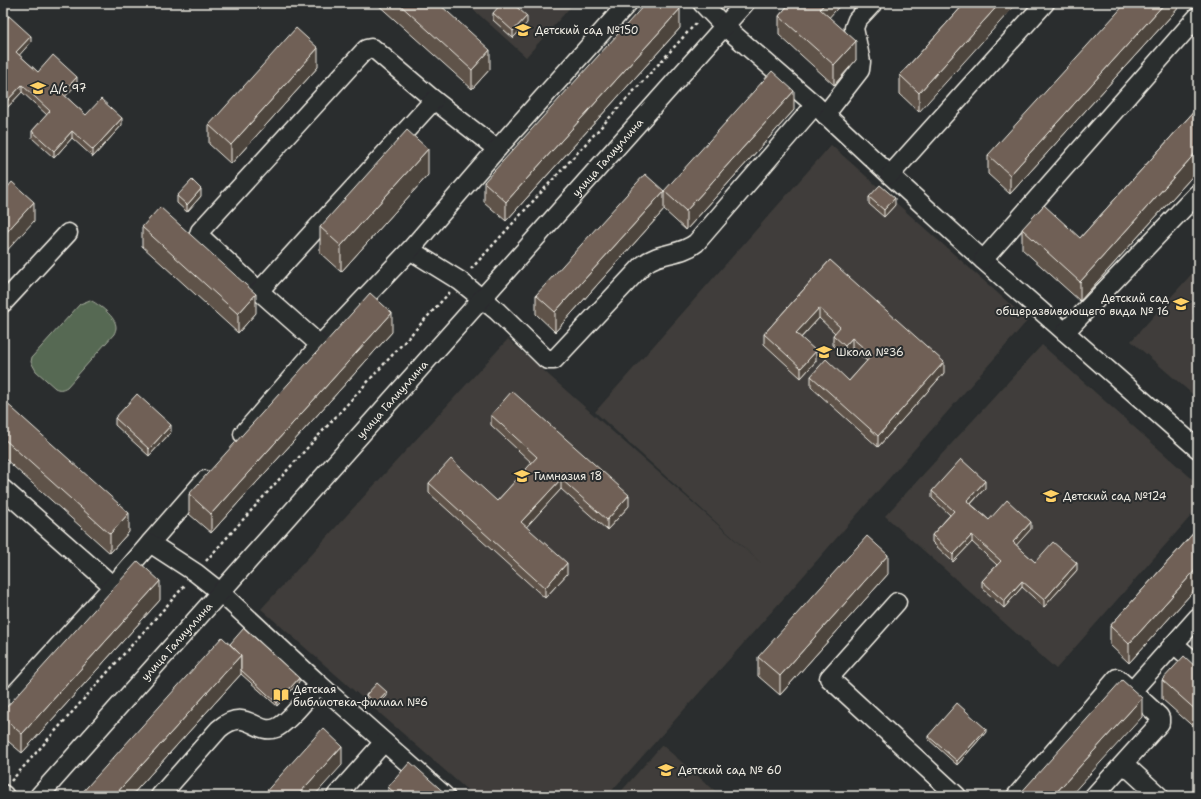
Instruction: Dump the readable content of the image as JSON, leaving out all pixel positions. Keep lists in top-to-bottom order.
{
  "streets": {
    "street": ["улица Галиуллина"]
  },
  "places": {
    "school or university": [
      "Детский сад №150",
      "Д/с 97",
      "Детский сад общеразвивающего вида № 16",
      "Школа №36",
      "Гимназия 18",
      "Детский сад №124",
      "Детский сад № 60"
    ],
    "library": ["Детская библиотека-филиал №6"]
  }
}
